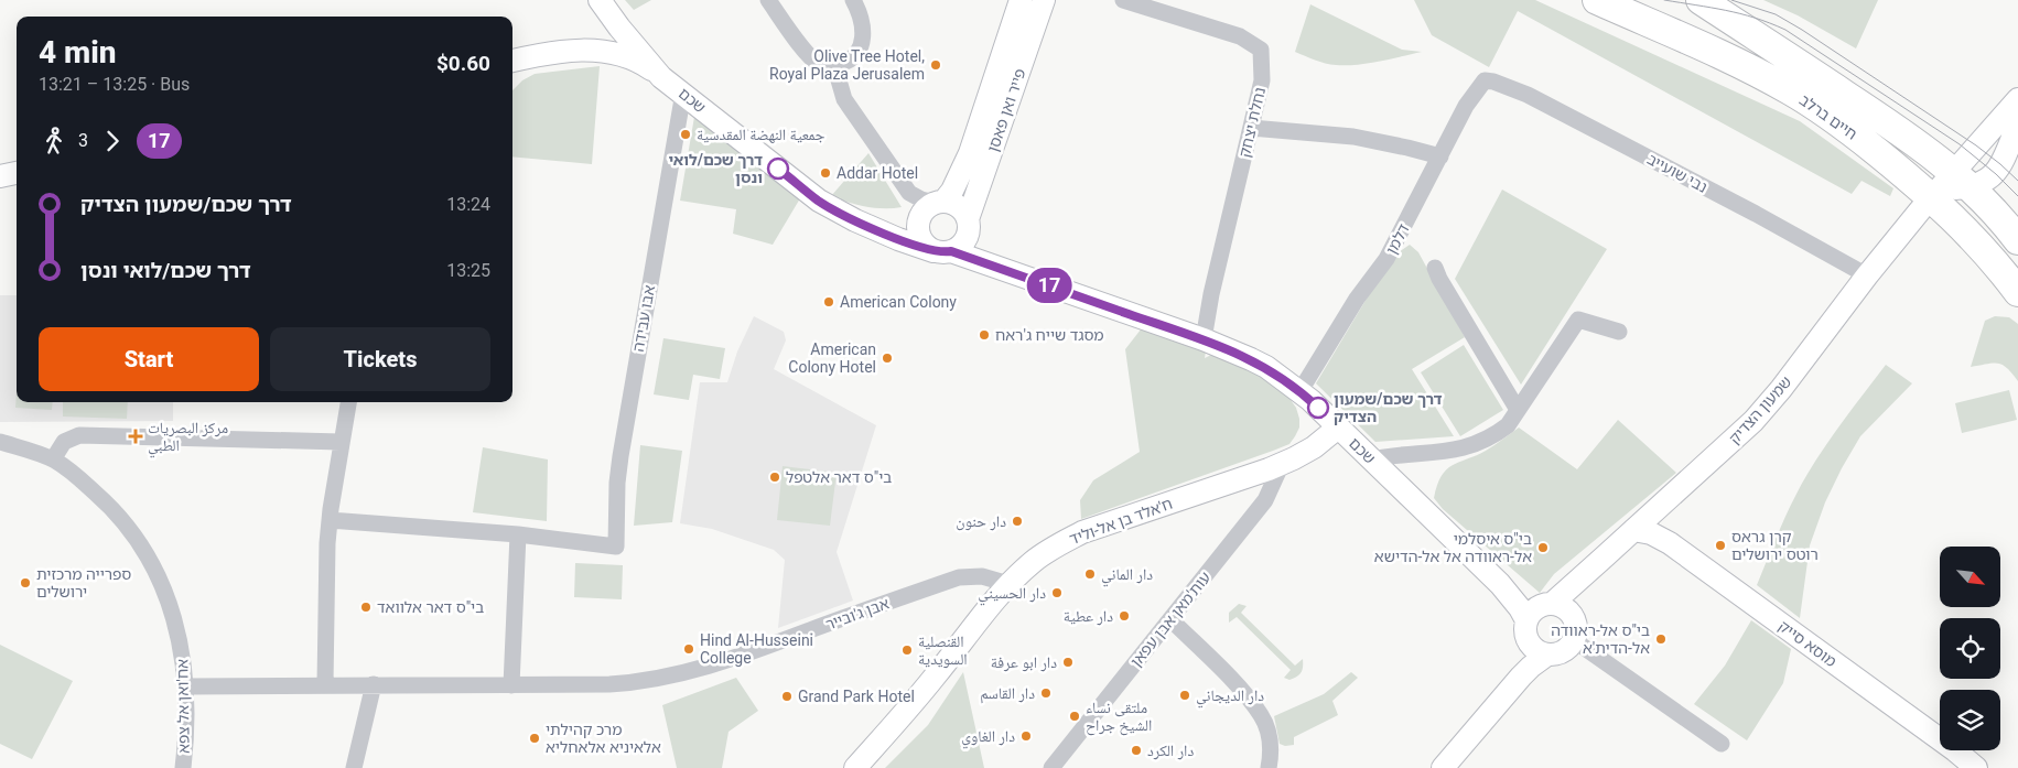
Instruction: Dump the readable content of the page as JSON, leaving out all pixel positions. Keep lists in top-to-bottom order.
{
  "streets": {
    "highway": ["חיים ברלב"],
    "street": [
      "שכם",
      "פייר ואן פאסן",
      "נחלת יצחק",
      "נבי שועייב",
      "דלמן",
      "אבו עבידה",
      "שמעון הצדיק",
      "ח'אלד בן אל-וליד",
      "אבן ג'ובייר",
      "עות'מאן אבן עפאן",
      "מוסא סייק",
      "אח'ואן אל צפא"
    ]
  },
  "crossings": [
    ["שכם", "פייר ואן פאסן"],
    ["שכם", "נחלת יצחק"],
    ["שכם", "דלמן"],
    ["שכם", "אבו עבידה"],
    ["שכם", "שמעון הצדיק"],
    ["שכם", "ח'אלד בן אל-וליד"],
    ["חיים ברלב", "שמעון הצדיק"],
    ["נבי שועייב", "דלמן"],
    ["נבי שועייב", "שמעון הצדיק"],
    ["שמעון הצדיק", "מוסא סייק"],
    ["ח'אלד בן אל-וליד", "אבן ג'ובייר"],
    ["ח'אלד בן אל-וליד", "עות'מאן אבן עפאן"],
    ["אבן ג'ובייר", "אח'ואן אל צפא"]
  ],
  "places": {
    "other": [
      "Olive Tree Hotel, Royal Plaza Jerusalem",
      "جمعية النهضة المقدسية",
      "דרך שכם/לואי ונסן",
      "Addar Hotel",
      "American Colony",
      "מסגד שייח ג'ראח",
      "American Colony Hotel",
      "דרך שכם/שמעון הצדיק",
      "בי\"ס דאר אלטפל",
      "دار حنون",
      "קרן גראס רוטס ירושלים",
      "בי\"ס איסלמי אל-ראוודה אל אל-הדישא",
      "دار الماني",
      "ספרייה מרכזית ירושלים",
      "دار الحسيني",
      "בי\"ס דאר אלוואד",
      "دار عطية",
      "בי\"ס אל-ראוודה אל-הדית'א",
      "Hind Al-Husseini College",
      "القنصلية السويدية",
      "دار ابو عرفة",
      "دار القاسم",
      "دار الديجاني",
      "Grand Park Hotel",
      "ملتقى نساء الشيخ جراح",
      "دار الغاوي",
      "מרכ קהילתי אלאיניא אלאחליא",
      "دار الكرد"
    ],
    "health": ["مركز البصريات الطبي"]
  },
  "lines": ["bus line 17"],
  "north": "bottom right",
  "page": {
    "on_map": "17",
    "heading": ["4 min", "13:21 – 13:25 · Bus", "$0.60"],
    "legs": ["3", "17"],
    "list": [
      {
        "name": "דרך שכם/שמעון הצדיק",
        "value": "13:24"
      },
      {
        "name": "דרך שכם/לואי ונסן",
        "value": "13:25"
      }
    ],
    "buttons": ["Start", "Tickets"]
  }
}
